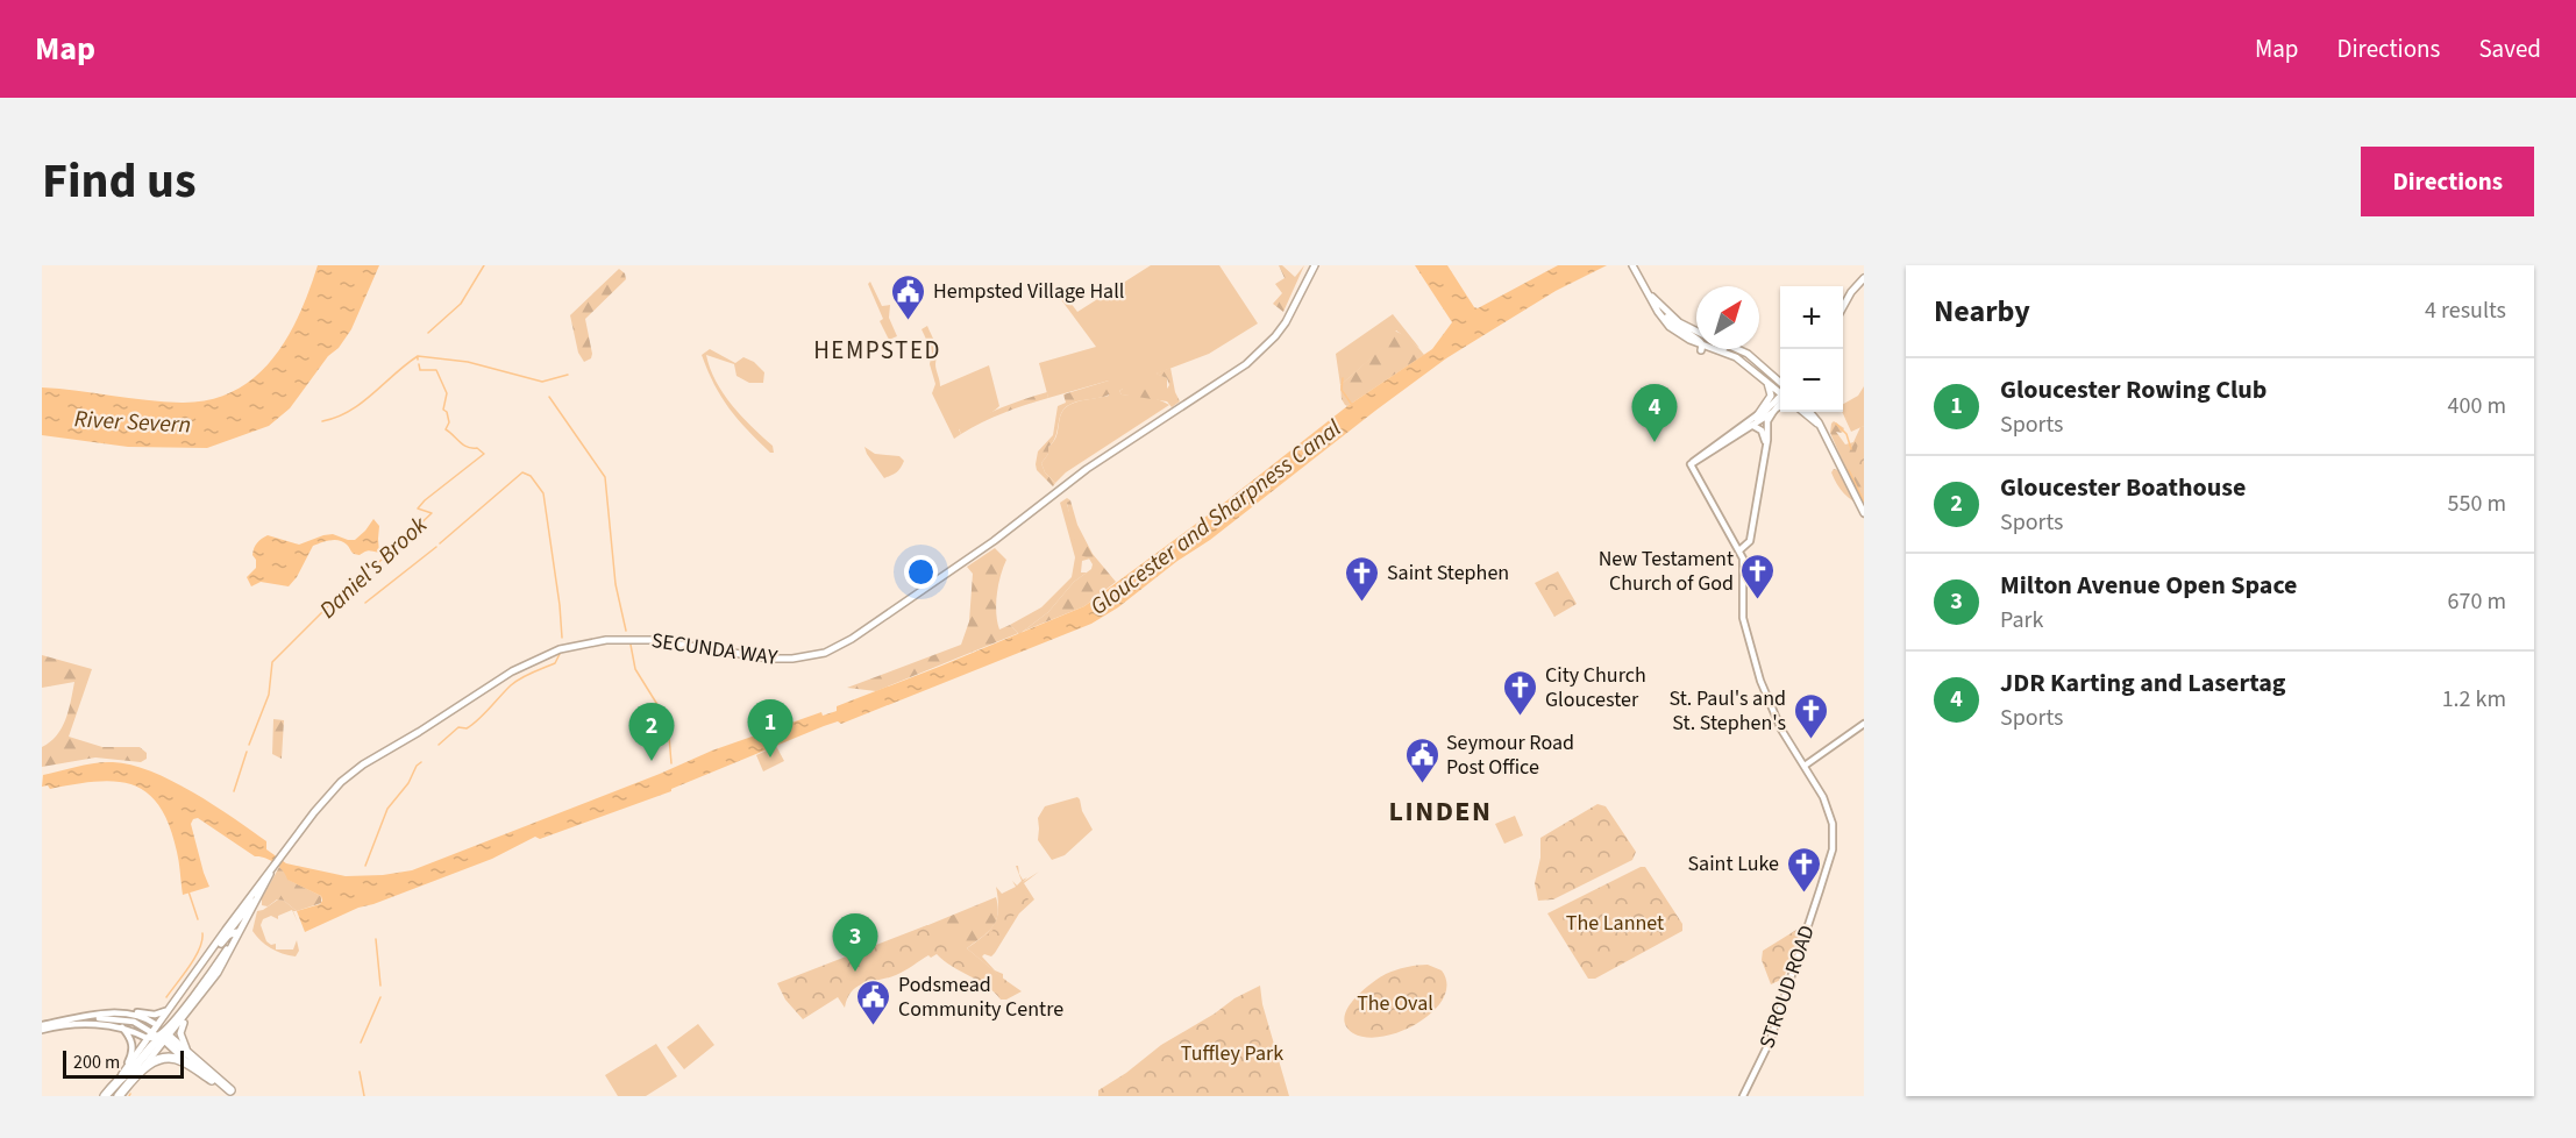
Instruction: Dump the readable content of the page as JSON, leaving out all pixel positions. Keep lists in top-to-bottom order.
{
  "streets": {
    "main road": ["SECUNDA WAY", "STROUD ROAD"]
  },
  "districts": ["HEMPSTED", "LINDEN"],
  "water": ["River Severn", "Gloucester and Sharpness Canal", "Daniel's Brook"],
  "parks": ["The Lannet", "The Oval", "Tuffley Park"],
  "places": {
    "public building": ["Hempsted Village Hall", "Seymour Road Post Office", "Podsmead Community Centre"],
    "church": [
      "New Testament Church of God",
      "Saint Stephen",
      "City Church Gloucester",
      "St. Paul's and St. Stephen's",
      "Saint Luke"
    ]
  },
  "scale_bar": "200 m",
  "north": "top right",
  "page": {
    "header": "Map",
    "nav": ["Map", "Directions", "Saved"],
    "title": "Find us",
    "buttons": "Directions",
    "heading": ["Nearby", "4 results"],
    "map_buttons": ["+", "−"],
    "list": [
      {
        "mark": "1",
        "name": "Gloucester Rowing Club",
        "note": "Sports",
        "value": "400 m"
      },
      {
        "mark": "2",
        "name": "Gloucester Boathouse",
        "note": "Sports",
        "value": "550 m"
      },
      {
        "mark": "3",
        "name": "Milton Avenue Open Space",
        "note": "Park",
        "value": "670 m"
      },
      {
        "mark": "4",
        "name": "JDR Karting and Lasertag",
        "note": "Sports",
        "value": "1.2 km"
      }
    ],
    "pins": [
      "4",
      "1",
      "2",
      "3"
    ],
    "scale": "200 m"
  }
}
